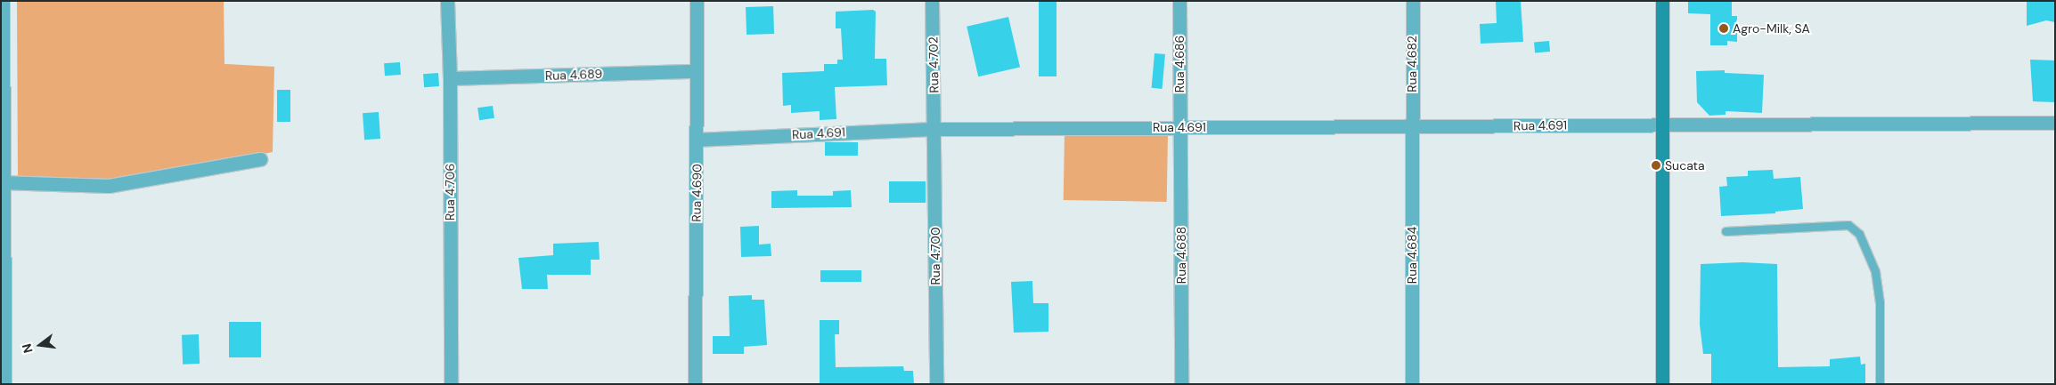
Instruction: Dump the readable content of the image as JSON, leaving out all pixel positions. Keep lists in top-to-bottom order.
{
  "streets": {
    "street": [
      "Rua 4.686",
      "Rua 4.682",
      "Rua 4.702",
      "Rua 4.689",
      "Rua 4.691",
      "Rua 4.706",
      "Rua 4.690",
      "Rua 4.688",
      "Rua 4.684",
      "Rua 4.700"
    ]
  },
  "crossings": [
    ["Rua 4.686", "Rua 4.691"],
    ["Rua 4.686", "Rua 4.688"],
    ["Rua 4.682", "Rua 4.691"],
    ["Rua 4.682", "Rua 4.684"],
    ["Rua 4.702", "Rua 4.691"],
    ["Rua 4.702", "Rua 4.700"],
    ["Rua 4.689", "Rua 4.706"],
    ["Rua 4.689", "Rua 4.690"],
    ["Rua 4.691", "Rua 4.690"],
    ["Rua 4.691", "Rua 4.688"],
    ["Rua 4.691", "Rua 4.684"],
    ["Rua 4.691", "Rua 4.700"]
  ],
  "places": ["Agro-Milk, SA", "Sucata"],
  "north": "left"
}
